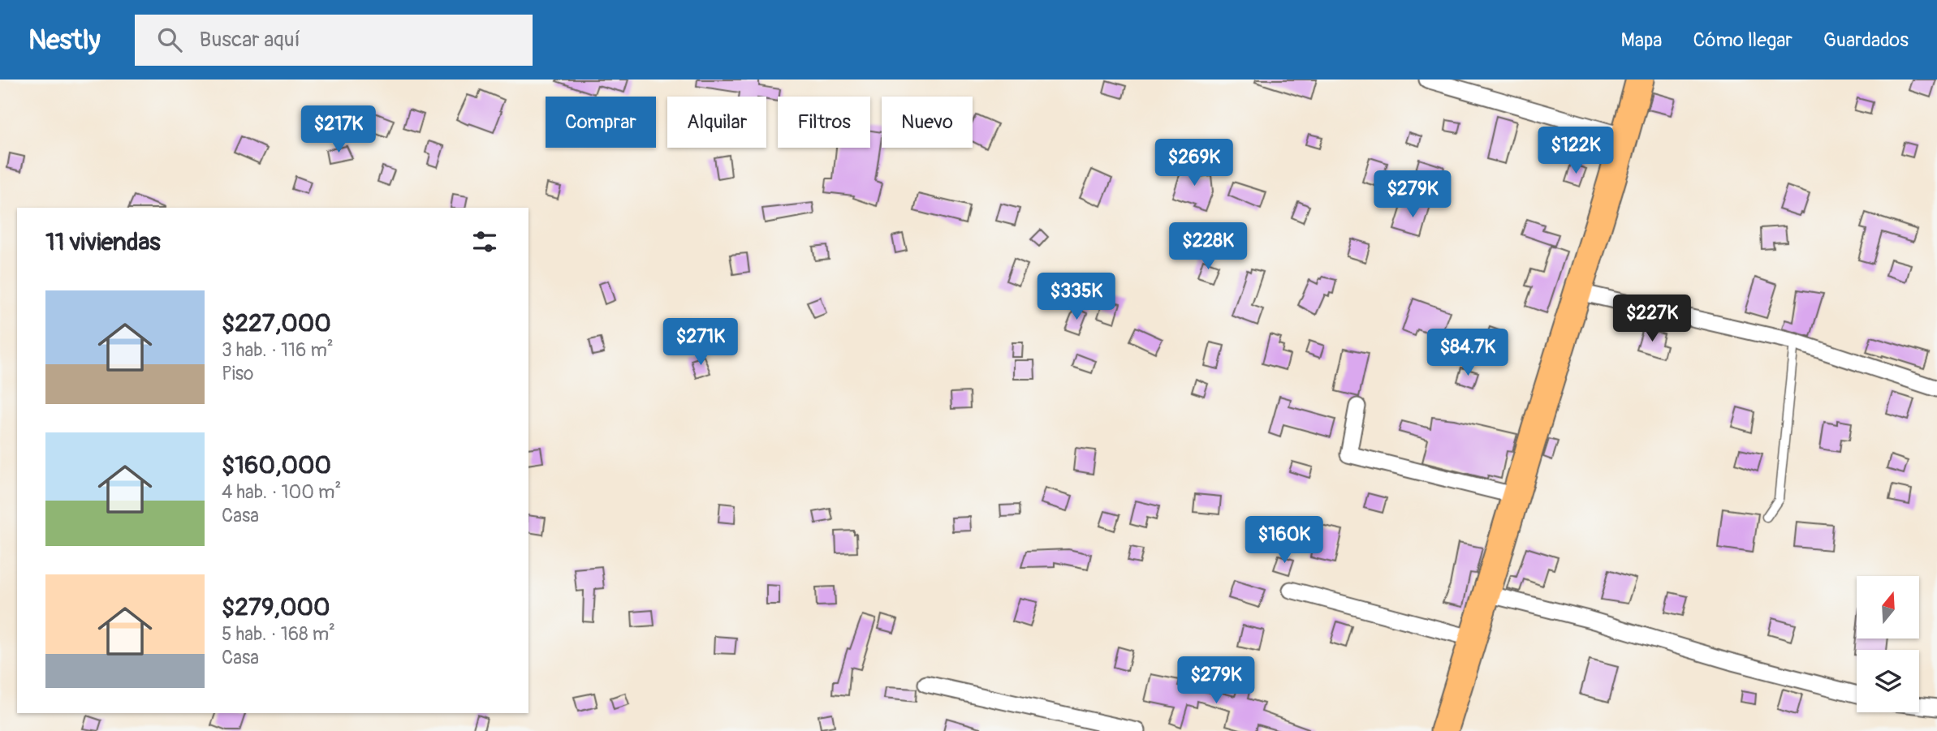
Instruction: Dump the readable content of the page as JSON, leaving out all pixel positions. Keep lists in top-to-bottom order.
{
  "north": "top",
  "page": {
    "header": "Nestly",
    "search": "Buscar aquí",
    "nav": ["Mapa", "Cómo llegar", "Guardados"],
    "chip": [
      "Comprar",
      "Alquilar",
      "Filtros",
      "Nuevo"
    ],
    "price": [
      "$217K",
      "$122K",
      "$269K",
      "$279K",
      "$228K",
      "$335K",
      "$227K",
      "$271K",
      "$84.7K",
      "$160K",
      "$279K"
    ],
    "heading": "11 viviendas",
    "list": [
      {
        "name": "$227,000",
        "note": "3 hab. · 116 m² · Piso"
      },
      {
        "name": "$160,000",
        "note": "4 hab. · 100 m² · Casa"
      },
      {
        "name": "$279,000",
        "note": "5 hab. · 168 m² · Casa"
      }
    ]
  }
}
